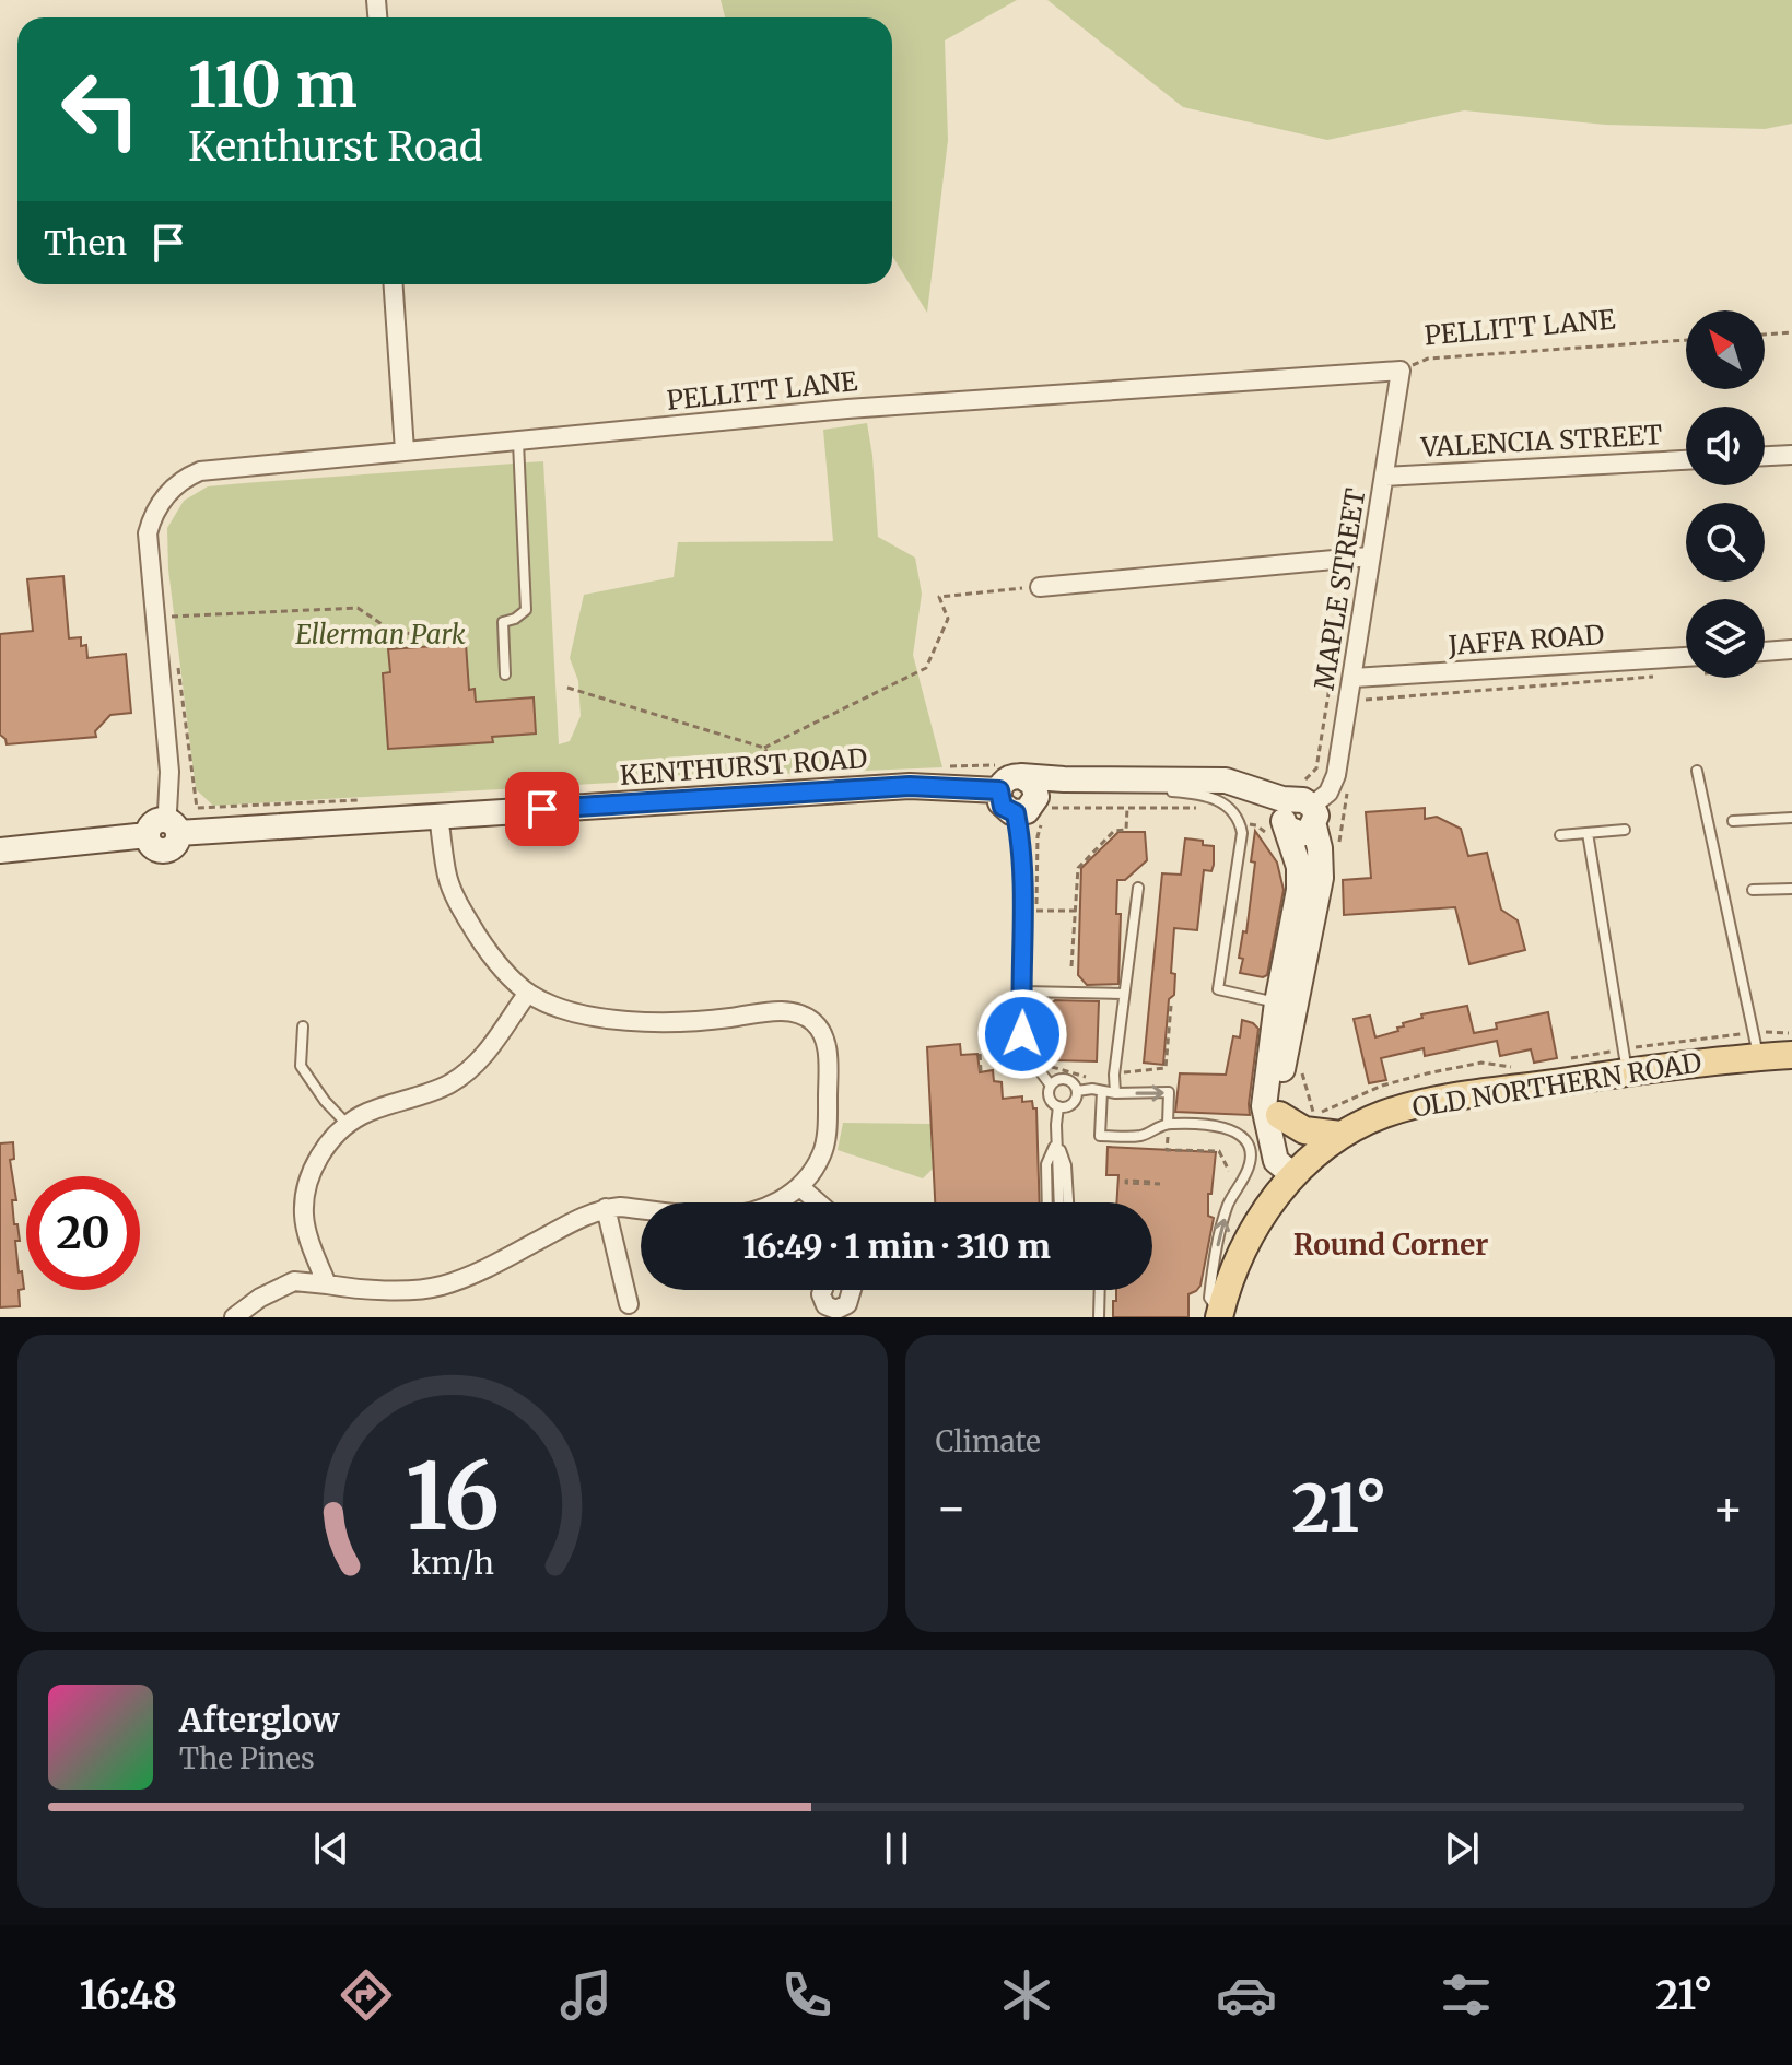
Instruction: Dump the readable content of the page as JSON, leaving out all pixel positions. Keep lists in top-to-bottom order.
{
  "streets": {
    "main road": ["KENTHURST ROAD", "OLD NORTHERN ROAD"],
    "street": [
      "PELLITT LANE",
      "VALENCIA STREET",
      "MAPLE STREET",
      "JAFFA ROAD"
    ]
  },
  "crossings": [
    ["PELLITT LANE", "MAPLE STREET"],
    ["PELLITT LANE", "KENTHURST ROAD"],
    ["VALENCIA STREET", "MAPLE STREET"],
    ["MAPLE STREET", "JAFFA ROAD"]
  ],
  "districts": ["Round Corner"],
  "parks": ["Ellerman Park"],
  "north": "top left",
  "page": {
    "turn": ["110 m", "Kenthurst Road"],
    "then": "Then",
    "limit": "20",
    "trip": "16:49 · 1 min · 310 m",
    "tile": "Climate",
    "heat": ["−", "21°", "+"],
    "song": ["Afterglow", "The Pines"],
    "tabs": ["16:48", "21°"],
    "gauge": ["16", "km/h"]
  }
}
